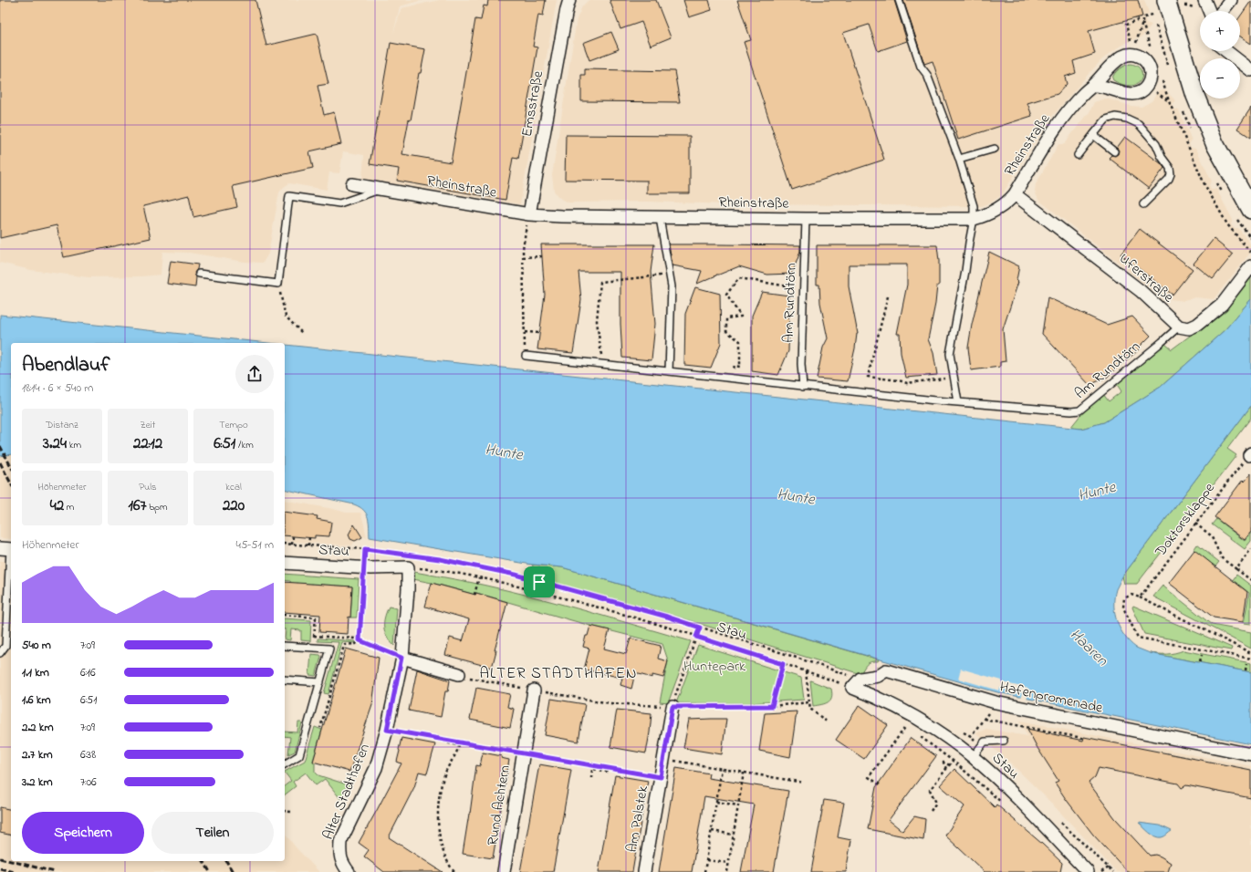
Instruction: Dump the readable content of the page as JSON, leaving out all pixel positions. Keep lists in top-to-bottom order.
{
  "streets": {
    "street": [
      "Emsstraße",
      "Rheinstraße",
      "Uferstraße",
      "Stau",
      "Hafenpromenade",
      "Alter Stadthafen",
      "Rund Achtern",
      "Am Palstek"
    ],
    "lane": ["Am Rundtörn"],
    "path": ["Doktorsklappe"]
  },
  "crossings": [
    ["Emsstraße", "Rheinstraße"],
    ["Rheinstraße", "Uferstraße"],
    ["Rheinstraße", "Am Rundtörn"],
    ["Uferstraße", "Am Rundtörn"],
    ["Stau", "Hafenpromenade"],
    ["Stau", "Alter Stadthafen"]
  ],
  "districts": ["ALTER STADTHAFEN"],
  "water": ["Hunte", "Haaren"],
  "parks": ["Huntepark"],
  "page": {
    "map_buttons": ["+", "−"],
    "heading": ["Abendlauf", "18:14 · 6 × 540 m"],
    "stats": [
      ["Distanz", "3.24 km"],
      ["Zeit", "22:12"],
      ["Tempo", "6:51 /km"],
      ["Höhenmeter", "42 m"],
      ["Puls", "167 bpm"],
      ["kcal", "220"]
    ],
    "chart": ["Höhenmeter", "45–51 m"],
    "list": [
      {
        "name": "540 m",
        "note": "7:09"
      },
      {
        "name": "1.1 km",
        "note": "6:16"
      },
      {
        "name": "1.6 km",
        "note": "6:51"
      },
      {
        "name": "2.2 km",
        "note": "7:09"
      },
      {
        "name": "2.7 km",
        "note": "6:38"
      },
      {
        "name": "3.2 km",
        "note": "7:06"
      }
    ],
    "buttons": ["Speichern", "Teilen"]
  }
}
